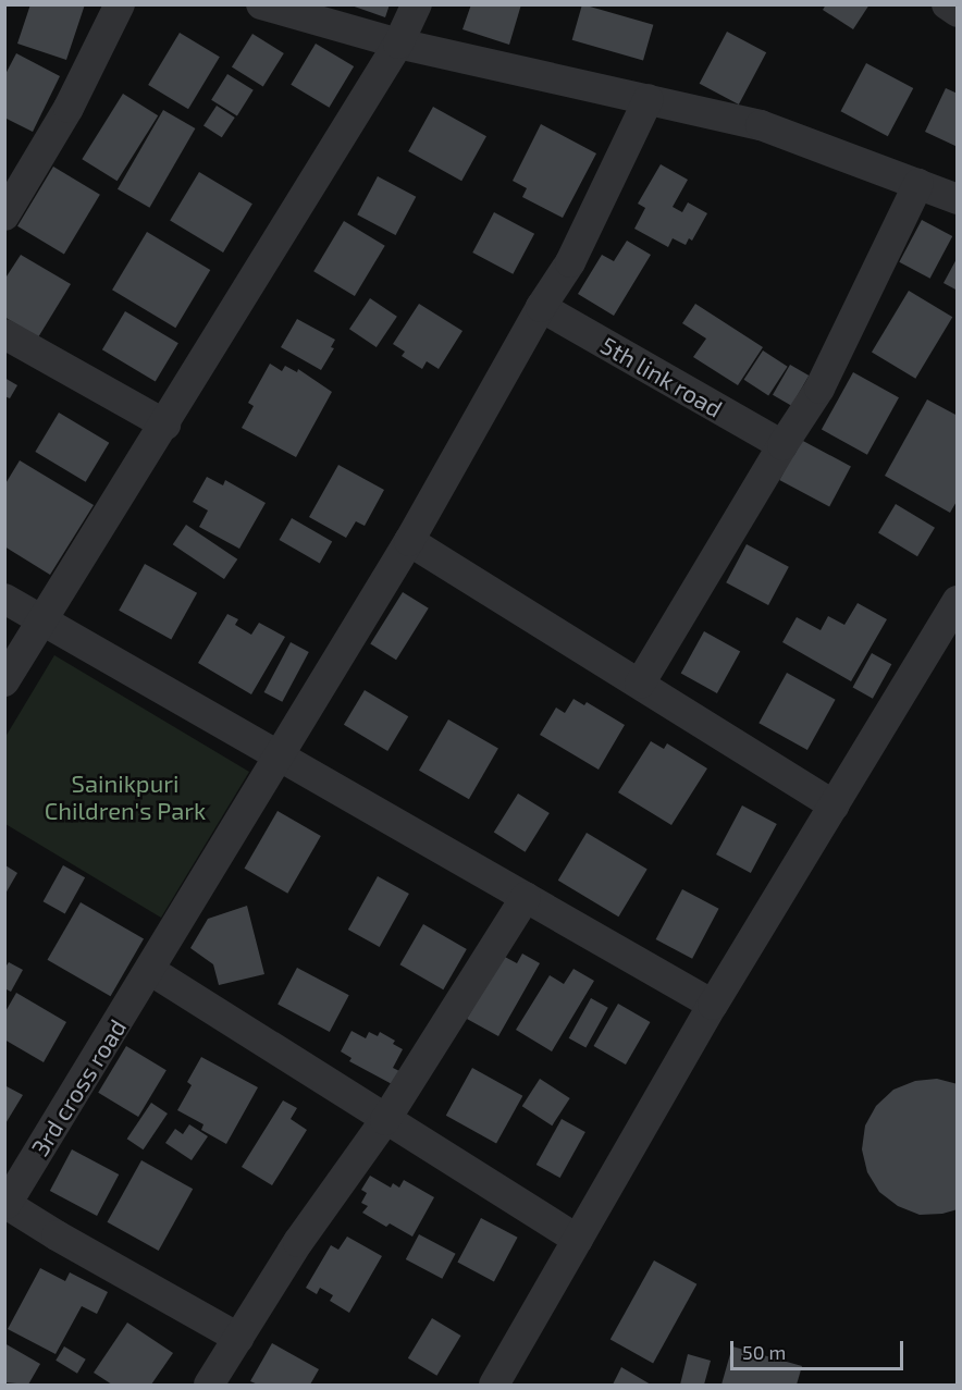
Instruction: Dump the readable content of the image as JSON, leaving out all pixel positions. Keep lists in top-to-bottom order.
{
  "streets": {
    "street": ["5th link road", "3rd cross road"]
  },
  "crossings": [
    ["5th link road", "3rd cross road"]
  ],
  "parks": ["Sainikpuri Children's Park"],
  "scale_bar": "50 m"
}
